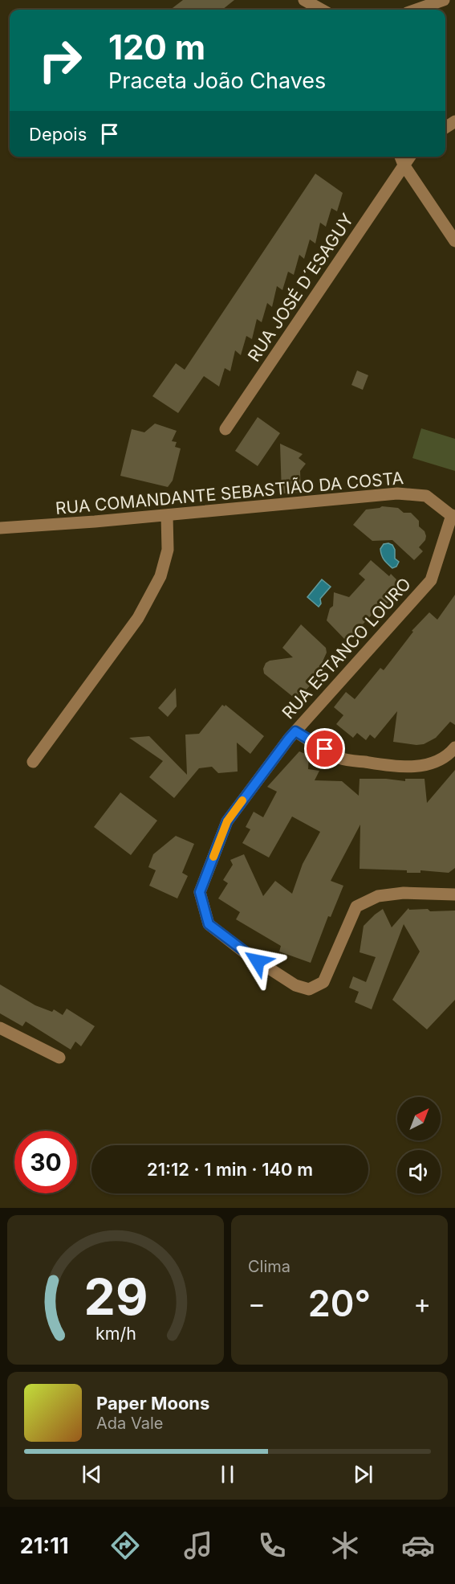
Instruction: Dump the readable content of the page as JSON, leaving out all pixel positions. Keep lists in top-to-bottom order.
{
  "streets": {
    "street": ["RUA JOSÉ D´ESAGUY", "RUA COMANDANTE SEBASTIÃO DA COSTA", "RUA ESTANCO LOURO"]
  },
  "crossings": [
    ["RUA COMANDANTE SEBASTIÃO DA COSTA", "RUA ESTANCO LOURO"]
  ],
  "north": "top right",
  "page": {
    "turn": ["120 m", "Praceta João Chaves"],
    "then": "Depois",
    "limit": "30",
    "trip": "21:12 · 1 min · 140 m",
    "tile": "Clima",
    "heat": ["−", "20°", "+"],
    "song": ["Paper Moons", "Ada Vale"],
    "tabs": "21:11",
    "gauge": ["29", "km/h"]
  }
}
